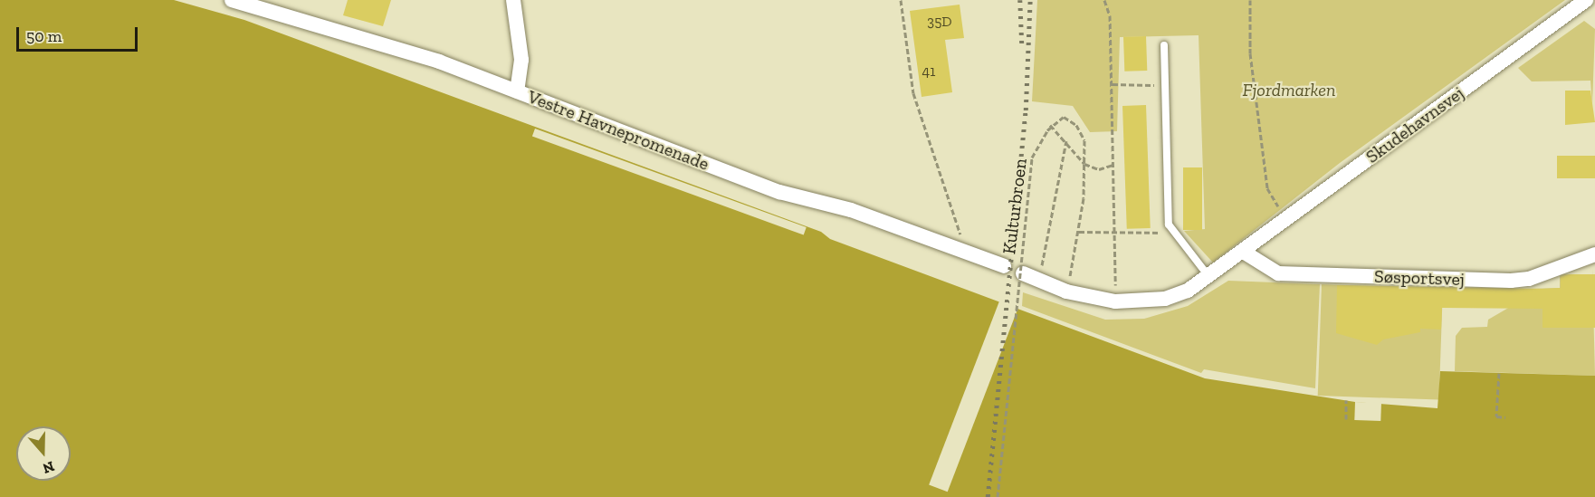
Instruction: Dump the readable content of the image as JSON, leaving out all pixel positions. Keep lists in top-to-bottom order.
{
  "streets": {
    "street": ["Skudehavnsvej", "Vestre Havnepromenade", "Søsportsvej"],
    "path": ["Kulturbroen"]
  },
  "crossings": [
    ["Skudehavnsvej", "Søsportsvej"]
  ],
  "parks": ["Fjordmarken"],
  "house_numbers": ["35D", "41"],
  "scale_bar": "50 m",
  "north": "bottom"
}
